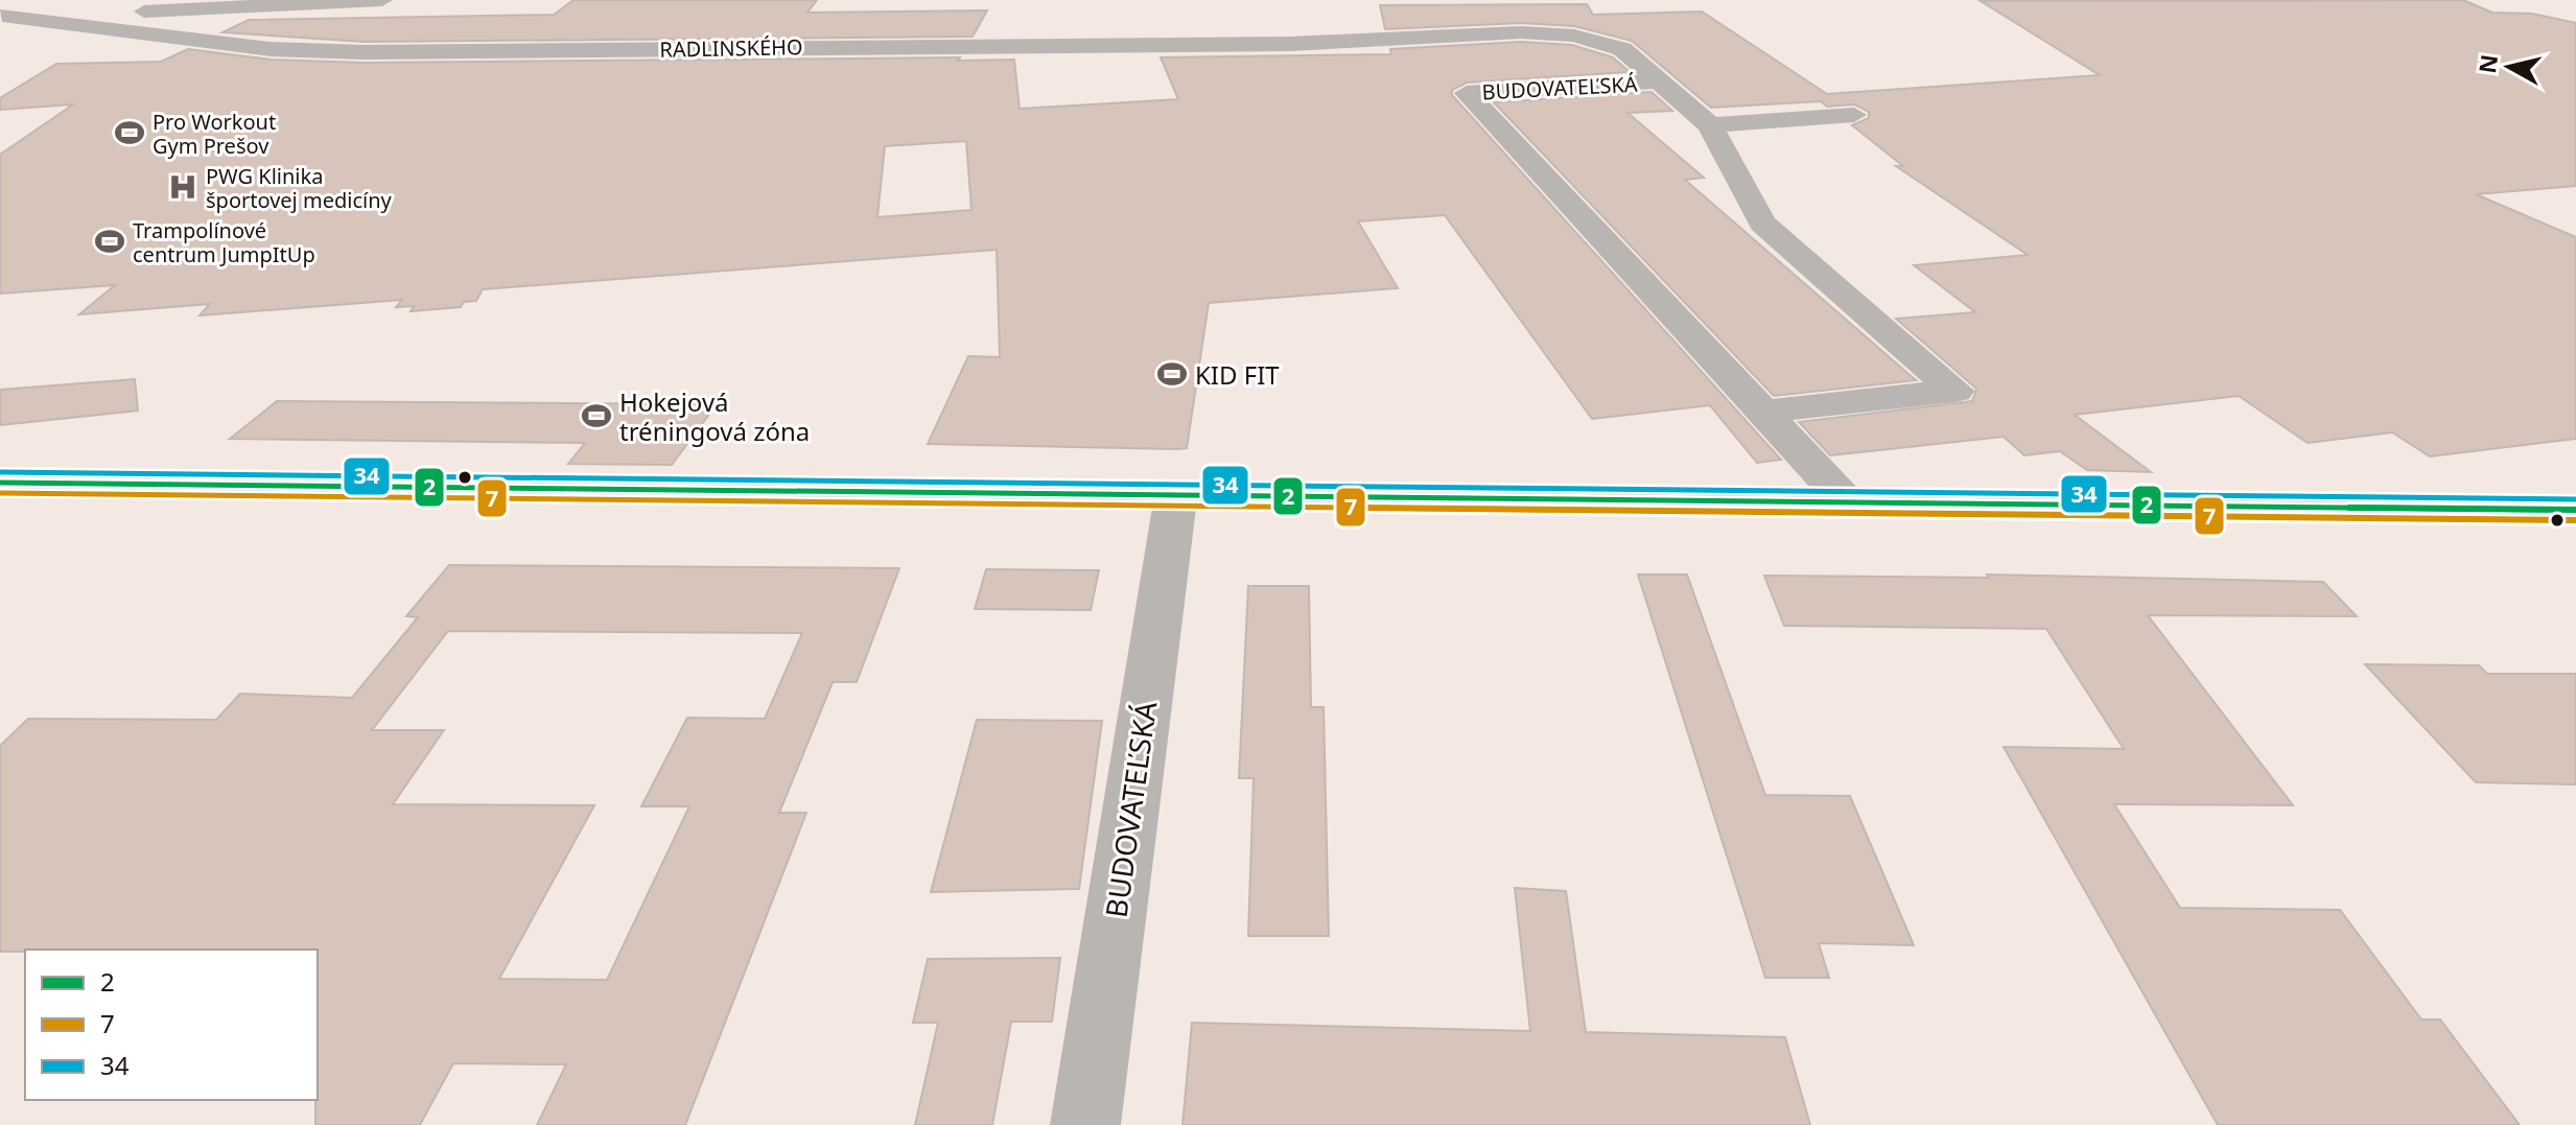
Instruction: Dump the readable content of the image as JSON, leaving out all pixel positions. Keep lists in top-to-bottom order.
{
  "streets": {
    "street": ["RADLINSKÉHO", "BUDOVATEĽSKÁ"]
  },
  "crossings": [
    ["RADLINSKÉHO", "BUDOVATEĽSKÁ"]
  ],
  "places": {
    "sports": [
      "Pro Workout Gym Prešov",
      "Trampolínové centrum JumpItUp",
      "KID FIT",
      "Hokejová tréningová zóna"
    ],
    "hospital": ["PWG Klinika športovej medicíny"]
  },
  "lines": ["transit line 34", "transit line 2", "transit line 7"],
  "legend": ["2", "7", "34"],
  "north": "left"
}
